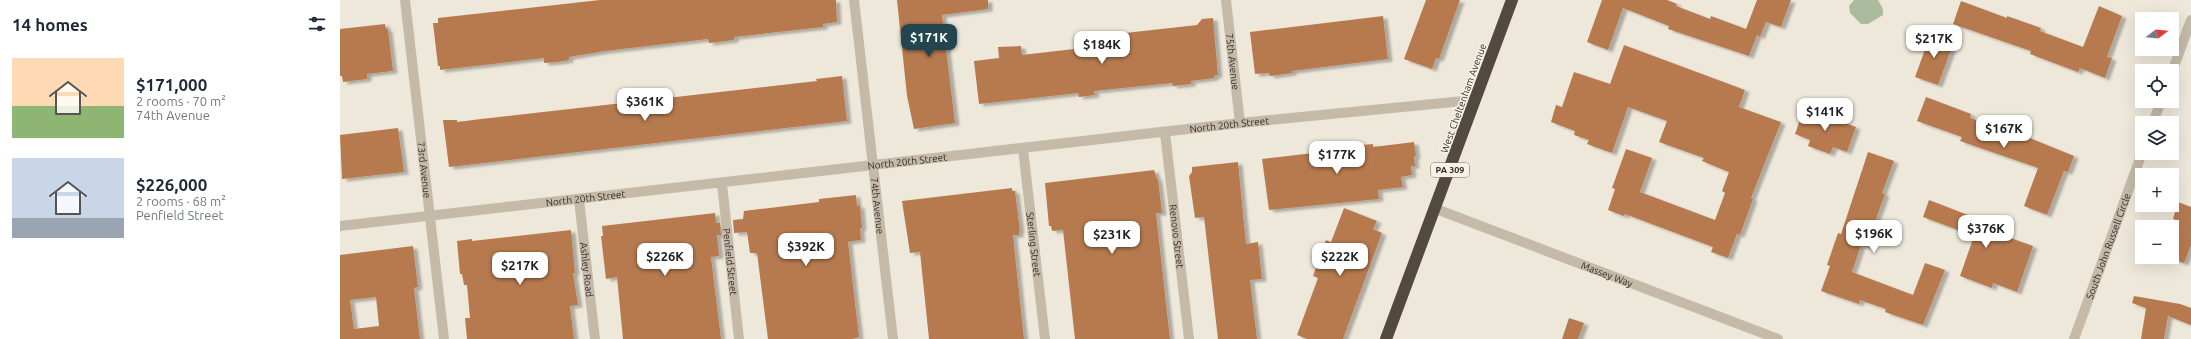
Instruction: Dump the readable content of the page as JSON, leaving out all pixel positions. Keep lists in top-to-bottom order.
{
  "streets": {
    "highway": ["West Cheltenham Avenue", "PA 309"],
    "street": [
      "75th Avenue",
      "North 20th Street",
      "73rd Avenue",
      "74th Avenue",
      "Renovo Street",
      "Sterling Street",
      "South John Russell Circle",
      "Penfield Street",
      "Ashley Road",
      "Massey Way"
    ]
  },
  "crossings": [
    ["75th Avenue", "North 20th Street"],
    ["West Cheltenham Avenue", "North 20th Street"],
    ["West Cheltenham Avenue", "Massey Way"],
    ["North 20th Street", "73rd Avenue"],
    ["North 20th Street", "74th Avenue"],
    ["North 20th Street", "Renovo Street"],
    ["North 20th Street", "Sterling Street"],
    ["North 20th Street", "Penfield Street"],
    ["North 20th Street", "Ashley Road"]
  ],
  "north": "right",
  "page": {
    "heading": "14 homes",
    "map_buttons": ["+", "−"],
    "price": [
      "$171K",
      "$217K",
      "$184K",
      "$361K",
      "$141K",
      "$167K",
      "$177K",
      "$376K",
      "$196K",
      "$231K",
      "$392K",
      "$226K",
      "$222K",
      "$217K"
    ],
    "list": [
      {
        "name": "$171,000",
        "note": "2 rooms · 70 m² · 74th Avenue"
      },
      {
        "name": "$226,000",
        "note": "2 rooms · 68 m² · Penfield Street"
      }
    ]
  }
}
